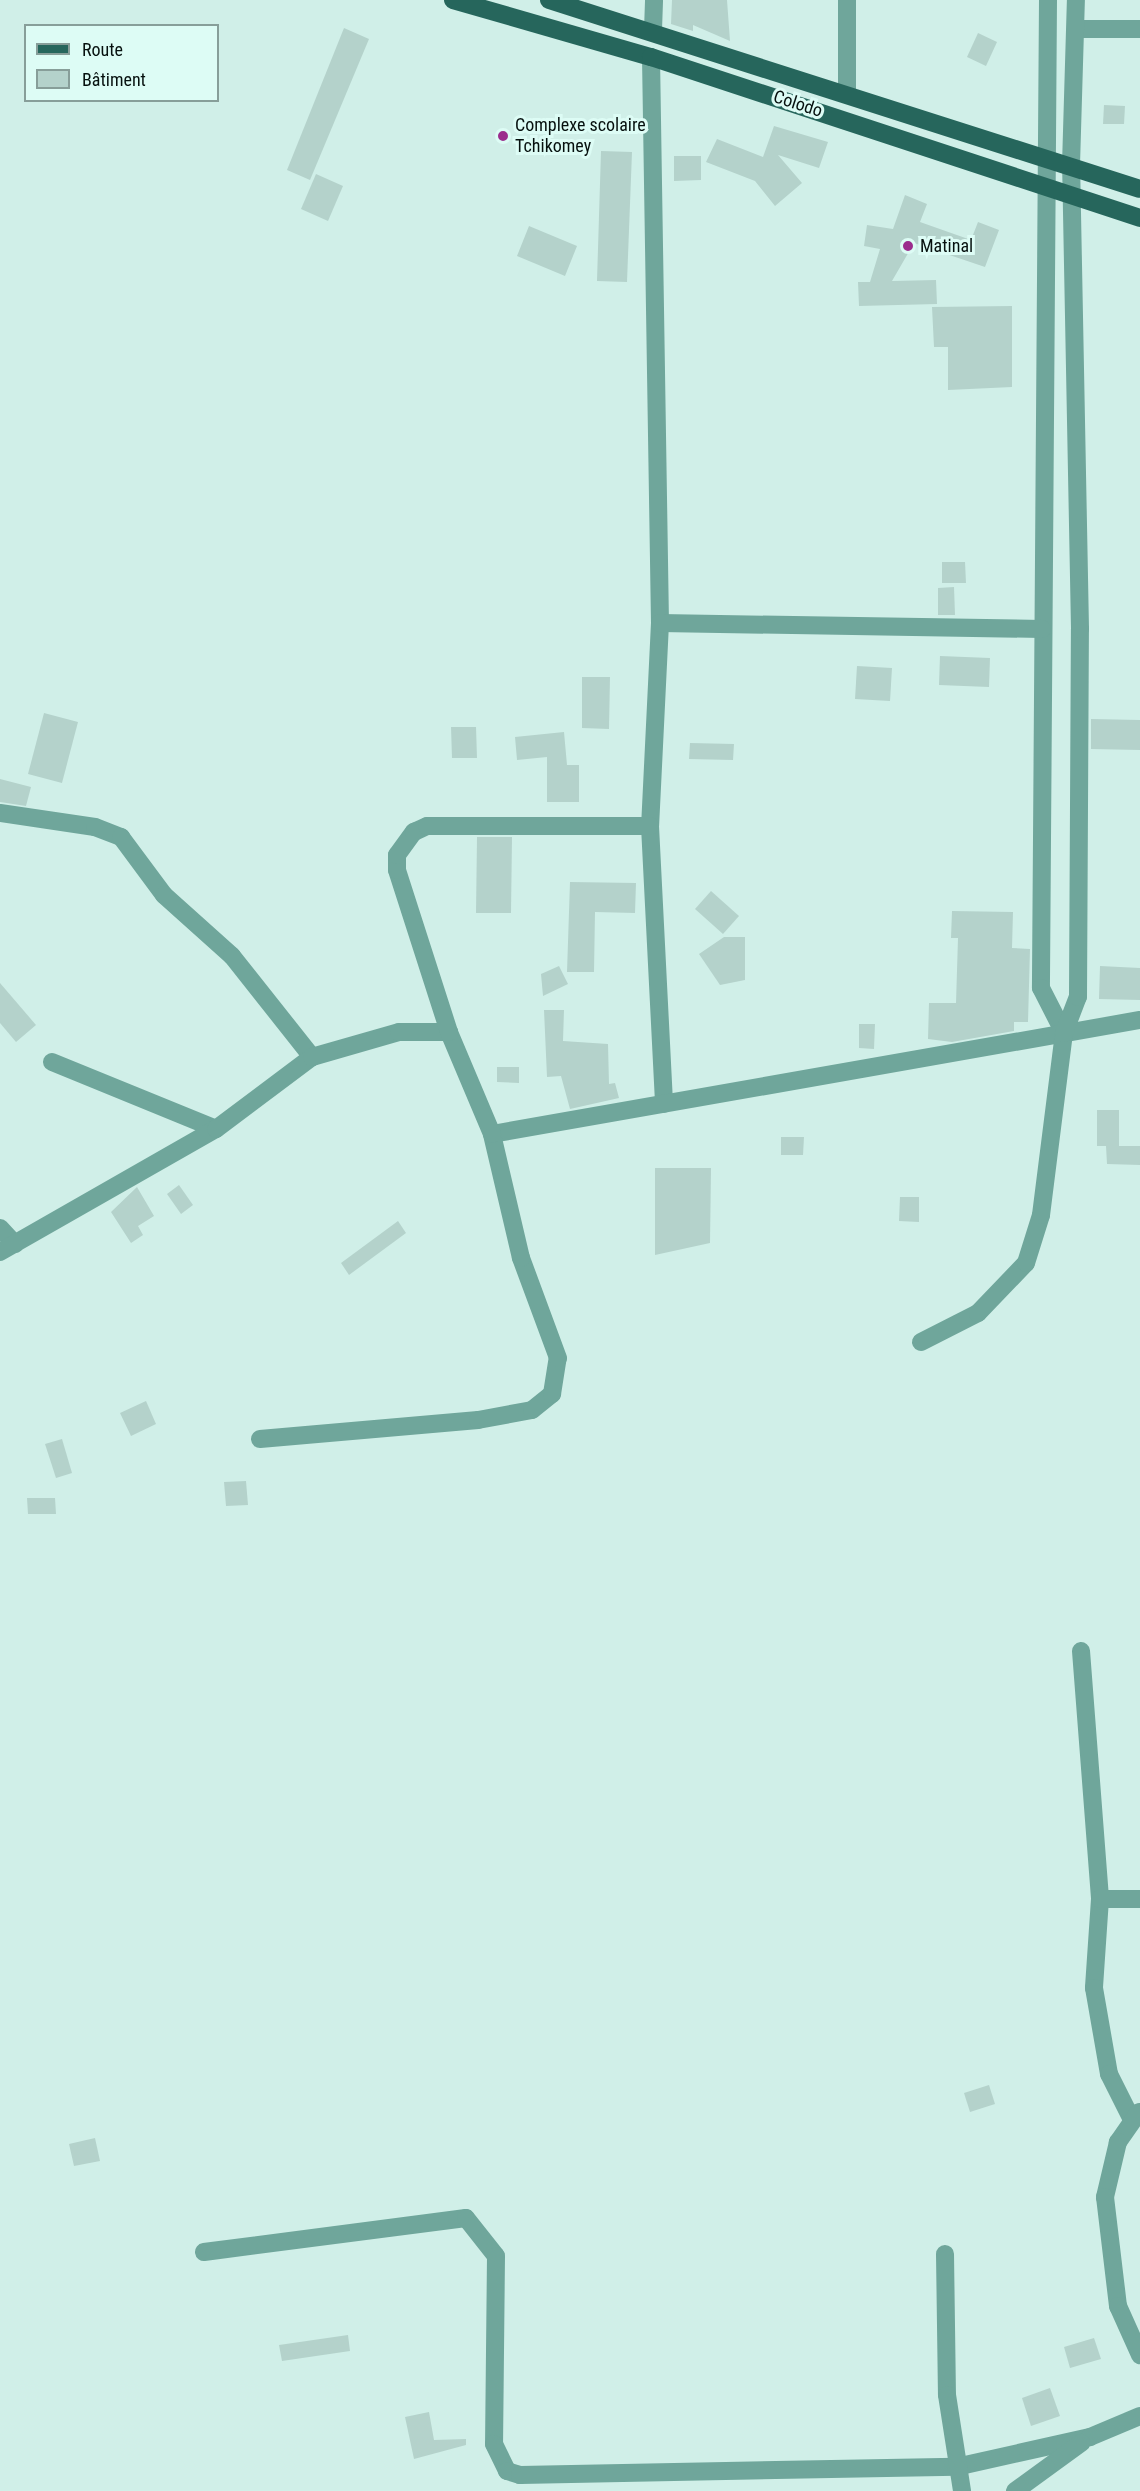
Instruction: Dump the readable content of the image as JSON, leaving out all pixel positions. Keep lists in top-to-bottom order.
{
  "streets": {
    "main road": ["Colodo"]
  },
  "places": ["Complexe scolaire Tchikomey", "Matinal"],
  "legend": ["Route", "Bâtiment"]
}
